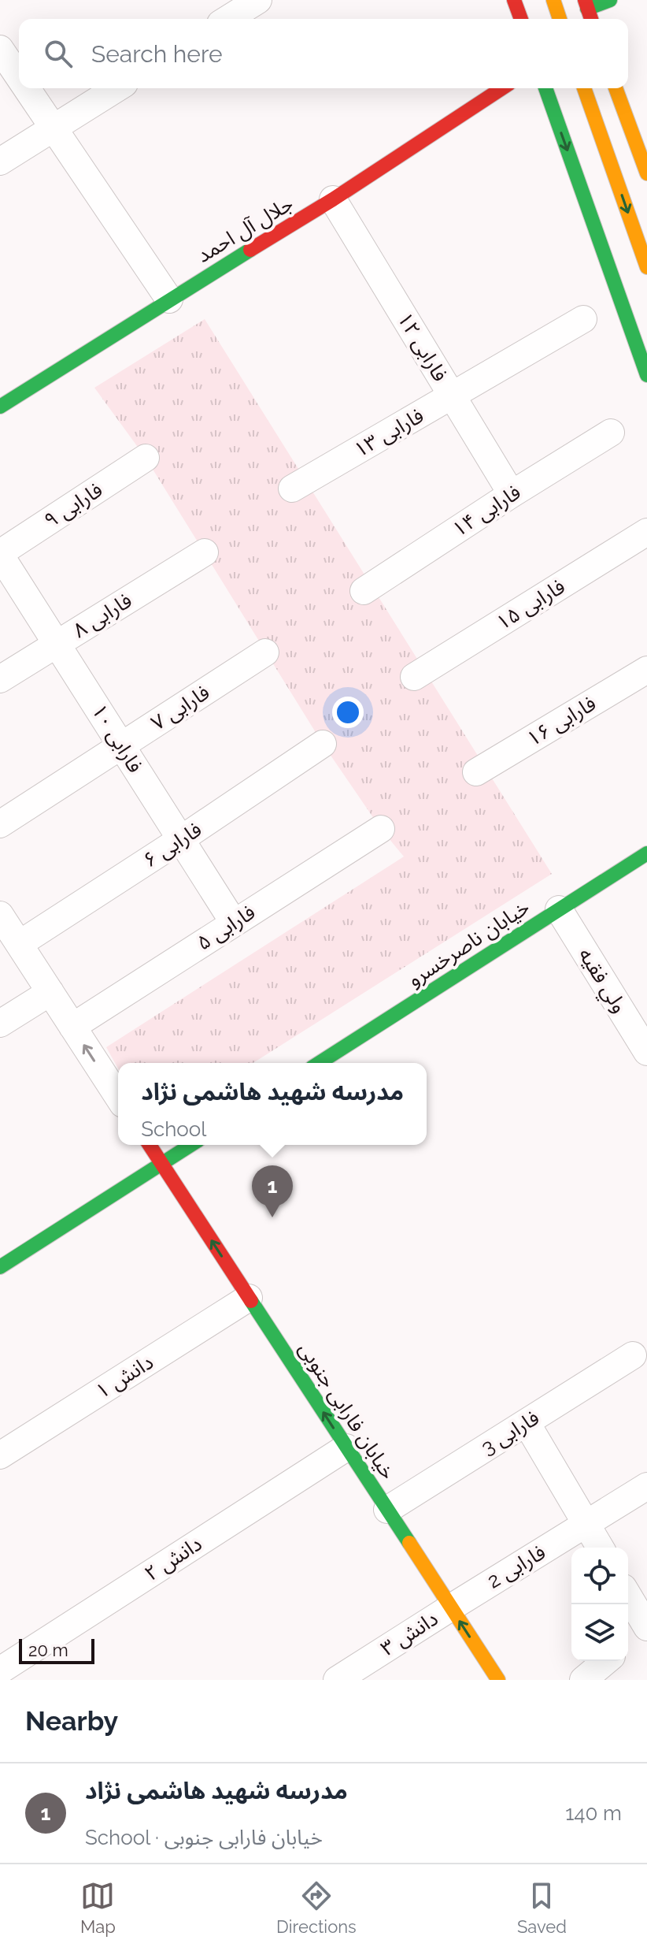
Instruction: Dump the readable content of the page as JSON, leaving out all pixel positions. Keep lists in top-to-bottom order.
{
  "streets": {
    "street": [
      "جلال آل احمد",
      "فارابی ۱۲",
      "فارابی ۱۳",
      "فارابی ۹",
      "فارابی ۱۴",
      "فارابی ۱۵",
      "فارابی ۸",
      "فارابی ۷",
      "فارابی ۱۶",
      "فارابی ۱۰",
      "فارابی ۶",
      "فارابی ۵",
      "خیابان ناصرخسرو",
      "ولي فقيه",
      "دانش ۱",
      "خیابان فارابی جنوبی",
      "فارابی 3",
      "دانش ۲",
      "فارابی 2",
      "دانش ۳"
    ]
  },
  "crossings": [
    ["جلال آل احمد", "فارابی ۱۲"],
    ["فارابی ۱۲", "فارابی ۱۳"],
    ["فارابی ۱۲", "فارابی ۱۴"],
    ["فارابی ۹", "فارابی ۱۰"],
    ["فارابی ۸", "فارابی ۱۰"],
    ["فارابی ۷", "فارابی ۱۰"],
    ["فارابی ۱۰", "فارابی ۶"],
    ["فارابی ۱۰", "فارابی ۵"],
    ["خیابان ناصرخسرو", "ولي فقيه"],
    ["دانش ۱", "خیابان فارابی جنوبی"],
    ["خیابان فارابی جنوبی", "فارابی 3"],
    ["خیابان فارابی جنوبی", "دانش ۲"],
    ["خیابان فارابی جنوبی", "فارابی 2"],
    ["خیابان فارابی جنوبی", "دانش ۳"],
    ["فارابی 2", "دانش ۳"]
  ],
  "one_way": ["خیابان فارابی جنوبی"],
  "scale_bar": "20 m",
  "page": {
    "search": "Search here",
    "popup": ["مدرسه شهید ه‍اشمی نژاد", "School"],
    "pins": "1",
    "scale": "20 m",
    "heading": "Nearby",
    "list": [
      {
        "mark": "1",
        "name": "مدرسه شهید ه‍اشمی نژاد",
        "note": "School · خیابان فارابی جنوبی",
        "value": "140 m"
      }
    ],
    "nav": ["Map", "Directions", "Saved"]
  }
}
